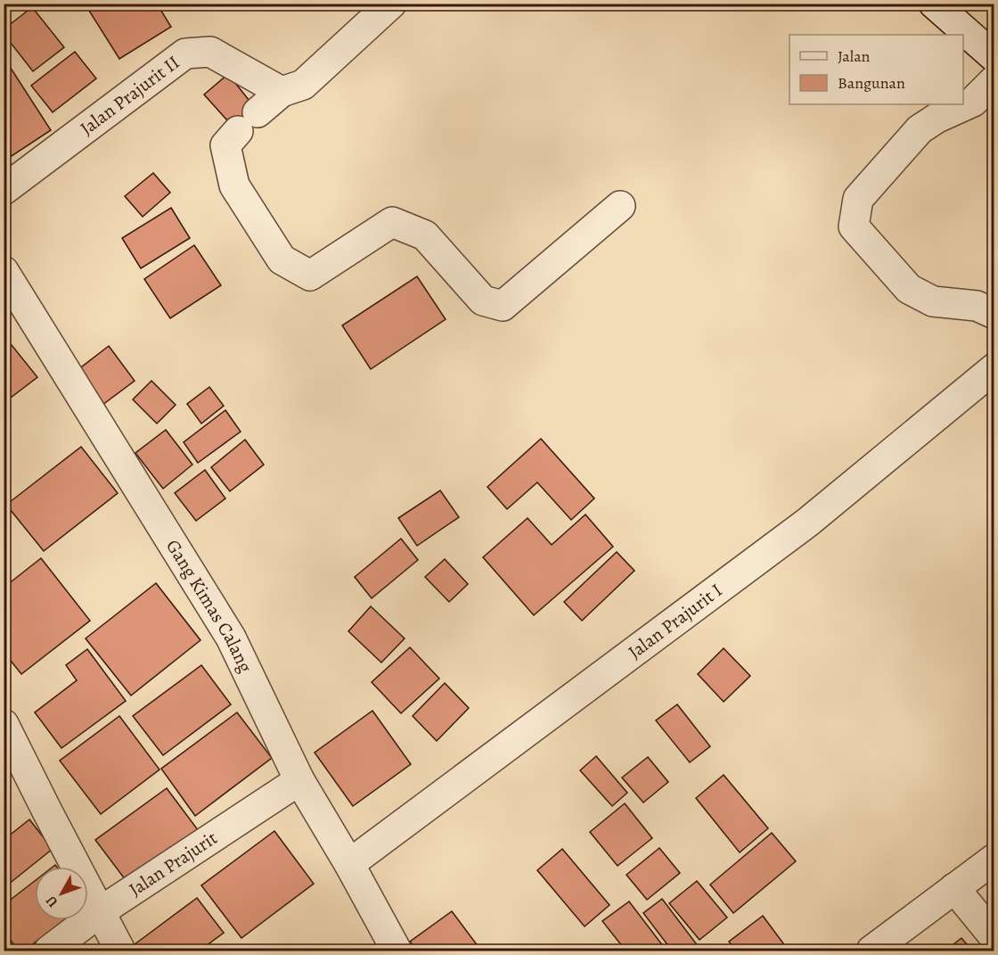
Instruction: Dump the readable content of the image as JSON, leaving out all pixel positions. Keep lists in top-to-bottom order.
{
  "streets": {
    "street": [
      "Jalan Prajurit II",
      "Gang Kimas Calang",
      "Jalan Prajurit I",
      "Jalan Prajurit"
    ]
  },
  "crossings": [
    ["Gang Kimas Calang", "Jalan Prajurit I"],
    ["Gang Kimas Calang", "Jalan Prajurit"]
  ],
  "legend": ["Jalan", "Bangunan"],
  "north": "bottom left"
}
